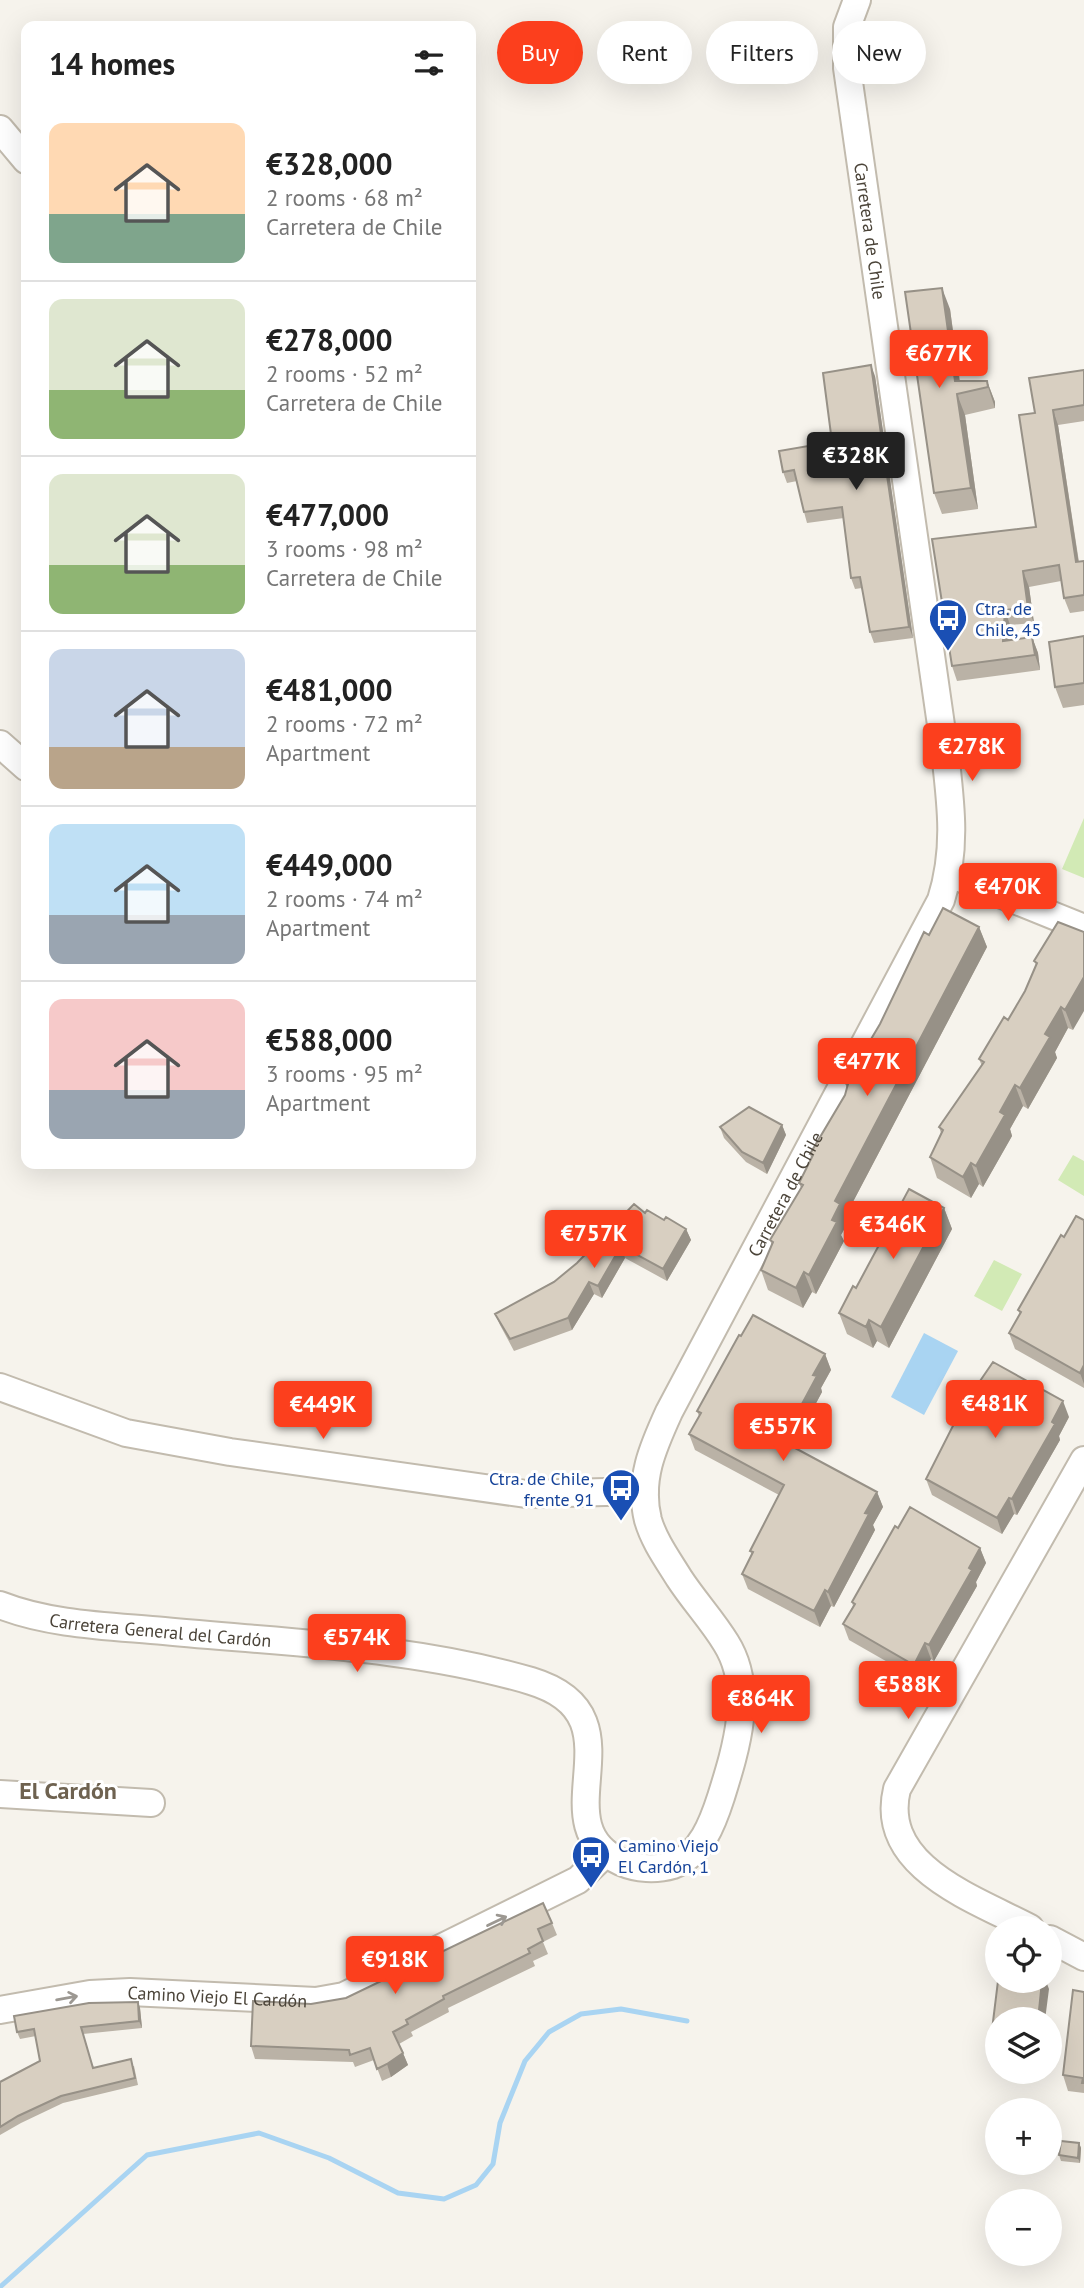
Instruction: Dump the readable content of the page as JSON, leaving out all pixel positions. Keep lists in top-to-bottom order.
{
  "streets": {
    "street": ["Carretera de Chile", "Carretera General del Cardón", "Camino Viejo El Cardón"]
  },
  "crossings": [
    ["Carretera de Chile", "Carretera General del Cardón"],
    ["Carretera de Chile", "Camino Viejo El Cardón"],
    ["Carretera General del Cardón", "Camino Viejo El Cardón"]
  ],
  "one_way": ["Camino Viejo El Cardón"],
  "districts": ["El Cardón"],
  "places": {
    "bus stop": ["Ctra. de Chile, 45", "Ctra. de Chile, frente 91", "Camino Viejo El Cardón, 1"]
  },
  "page": {
    "chip": [
      "Buy",
      "Rent",
      "Filters",
      "New"
    ],
    "heading": "14 homes",
    "list": [
      {
        "name": "€328,000",
        "note": "2 rooms · 68 m² · Carretera de Chile"
      },
      {
        "name": "€278,000",
        "note": "2 rooms · 52 m² · Carretera de Chile"
      },
      {
        "name": "€477,000",
        "note": "3 rooms · 98 m² · Carretera de Chile"
      },
      {
        "name": "€481,000",
        "note": "2 rooms · 72 m² · Apartment"
      },
      {
        "name": "€449,000",
        "note": "2 rooms · 74 m² · Apartment"
      },
      {
        "name": "€588,000",
        "note": "3 rooms · 95 m² · Apartment"
      }
    ],
    "price": [
      "€677K",
      "€328K",
      "€278K",
      "€470K",
      "€477K",
      "€346K",
      "€757K",
      "€481K",
      "€449K",
      "€557K",
      "€574K",
      "€588K",
      "€864K",
      "€918K"
    ],
    "map_buttons": ["+", "−"]
  }
}
